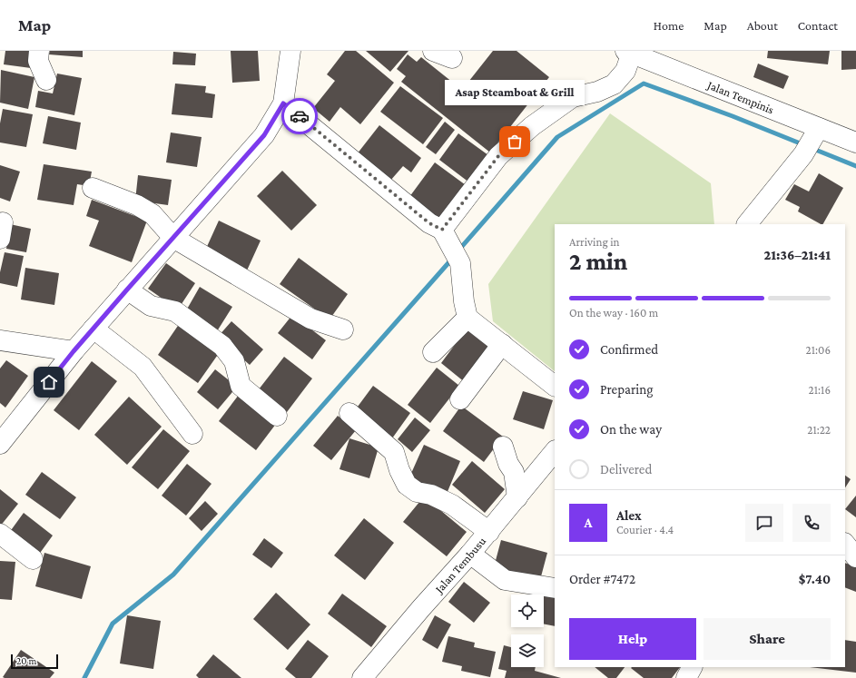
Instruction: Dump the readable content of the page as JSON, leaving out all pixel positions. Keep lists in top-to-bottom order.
{
  "streets": {
    "street": ["Jalan Tempinis", "Jalan Tembusu"]
  },
  "places": ["Asap Steamboat & Grill"],
  "scale_bar": "20 m",
  "page": {
    "header": "Map",
    "nav": [
      "Home",
      "Map",
      "About",
      "Contact"
    ],
    "bubble": "Asap Steamboat & Grill",
    "heading": ["2 min", "Arriving in", "21:36–21:41"],
    "panel": [
      "Alex",
      "Courier · 4.4",
      "Order #7472",
      "$7.40"
    ],
    "bar": "On the way · 160 m",
    "list": [
      ["Confirmed", "21:06"],
      ["Preparing", "21:16"],
      ["On the way", "21:22"],
      "Delivered"
    ],
    "round": "A",
    "buttons": ["Help", "Share"],
    "scale": "20 m"
  }
}
